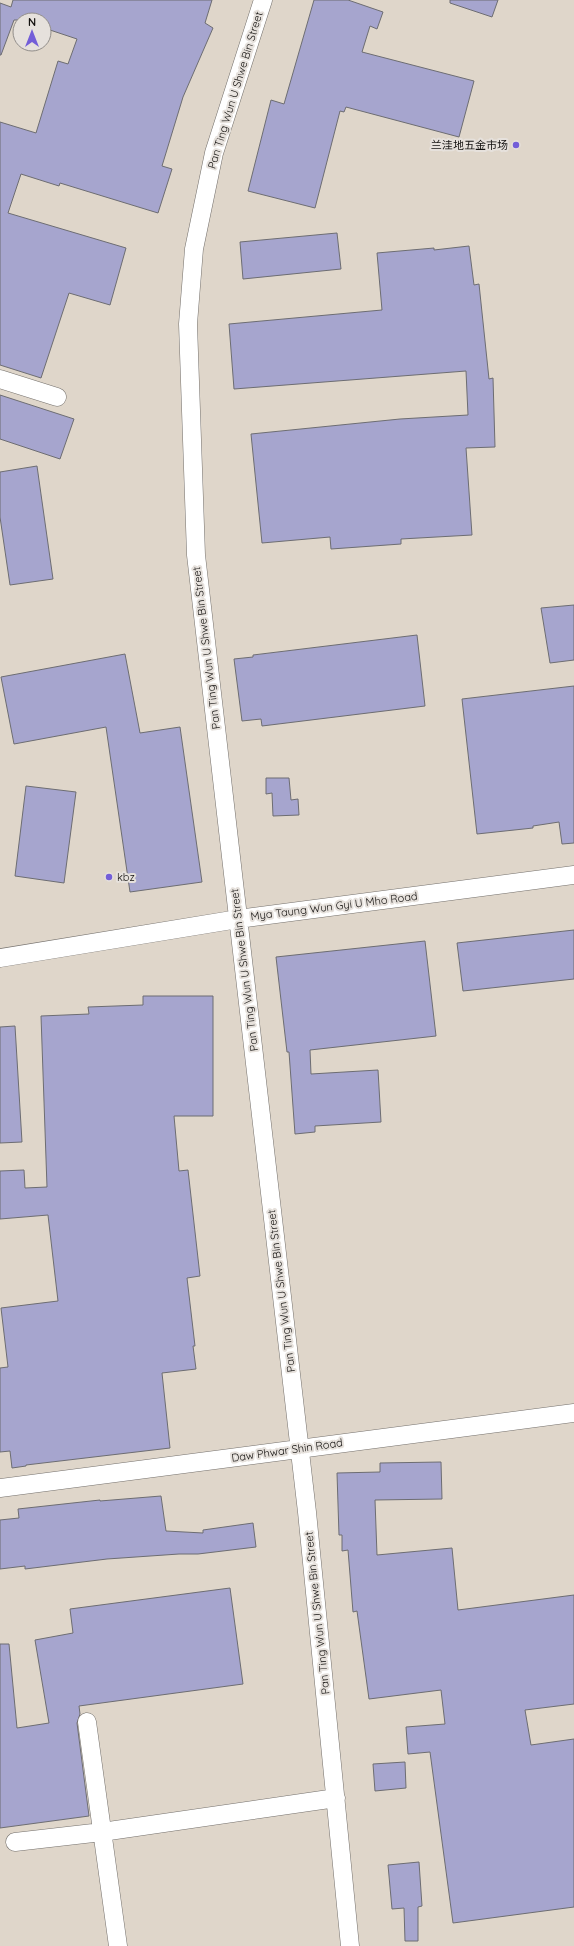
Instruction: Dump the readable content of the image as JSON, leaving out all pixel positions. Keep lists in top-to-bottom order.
{
  "streets": {
    "street": ["Pan Ting Wun U Shwe Bin Street", "Mya Taung Wun Gyi U Mho Road", "Daw Phwar Shin Road"]
  },
  "crossings": [
    ["Pan Ting Wun U Shwe Bin Street", "Mya Taung Wun Gyi U Mho Road"],
    ["Pan Ting Wun U Shwe Bin Street", "Daw Phwar Shin Road"]
  ],
  "places": ["兰洼地五金市场", "kbz"],
  "north": "top"
}
